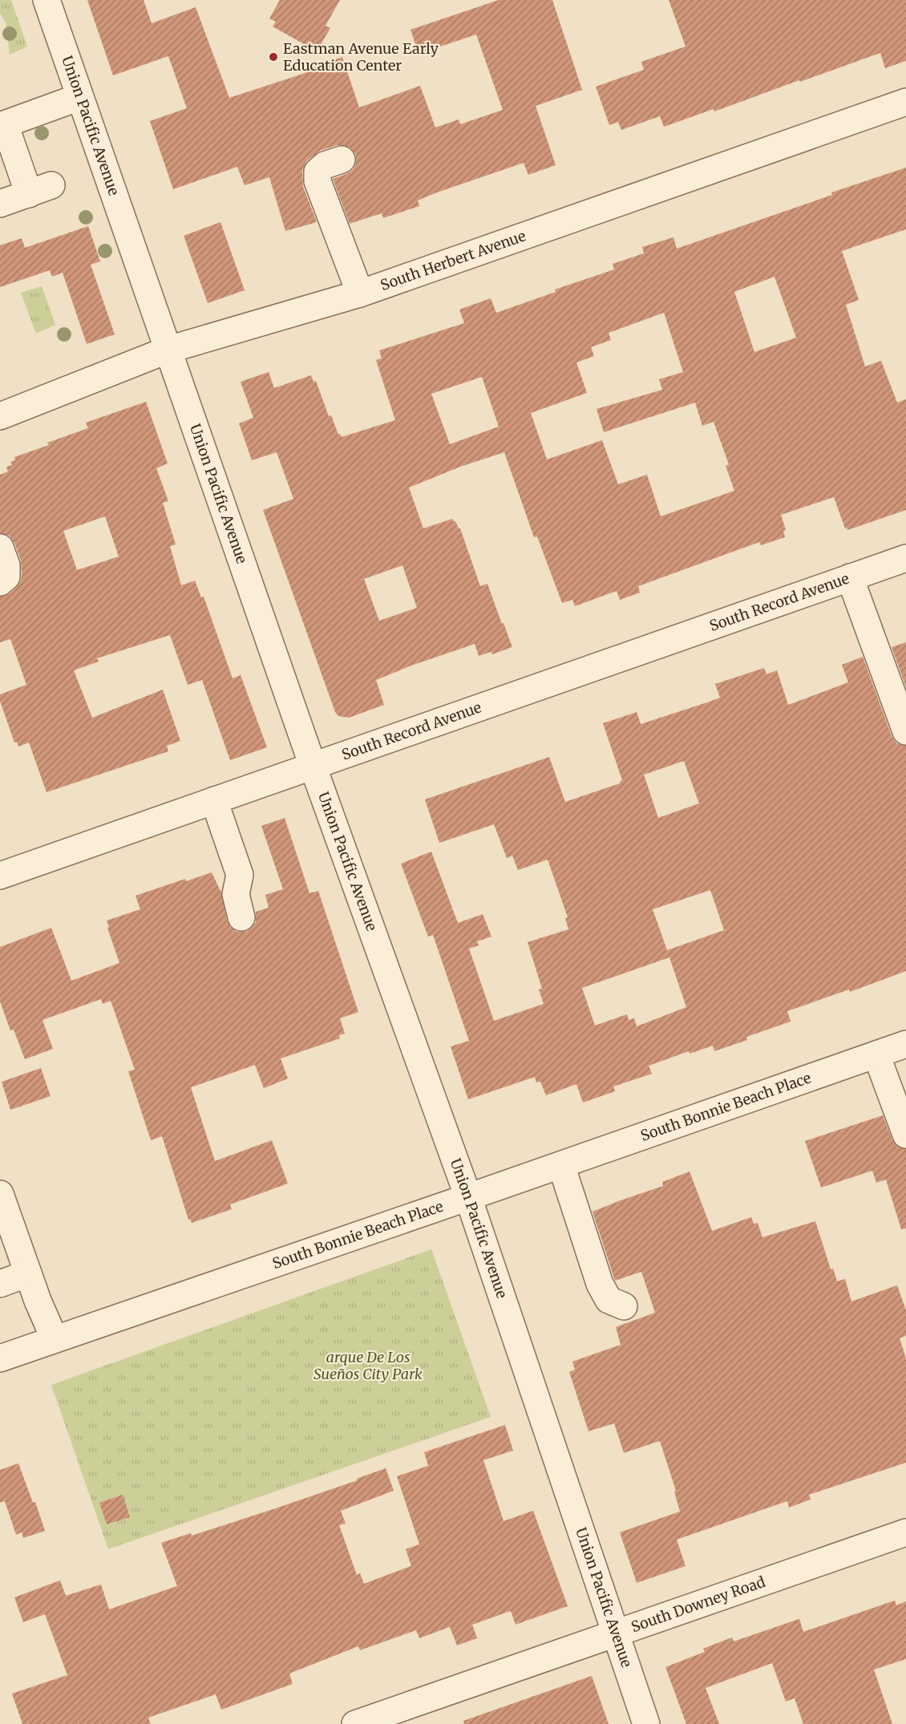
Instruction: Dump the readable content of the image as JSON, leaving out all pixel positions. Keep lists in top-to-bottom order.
{
  "streets": {
    "street": [
      "Union Pacific Avenue",
      "South Herbert Avenue",
      "South Record Avenue",
      "South Bonnie Beach Place",
      "South Downey Road"
    ]
  },
  "crossings": [
    ["Union Pacific Avenue", "South Herbert Avenue"],
    ["Union Pacific Avenue", "South Record Avenue"],
    ["Union Pacific Avenue", "South Bonnie Beach Place"],
    ["Union Pacific Avenue", "South Downey Road"]
  ],
  "parks": ["arque De Los Sueños City Park"],
  "places": ["Eastman Avenue Early Education Center"]
}
